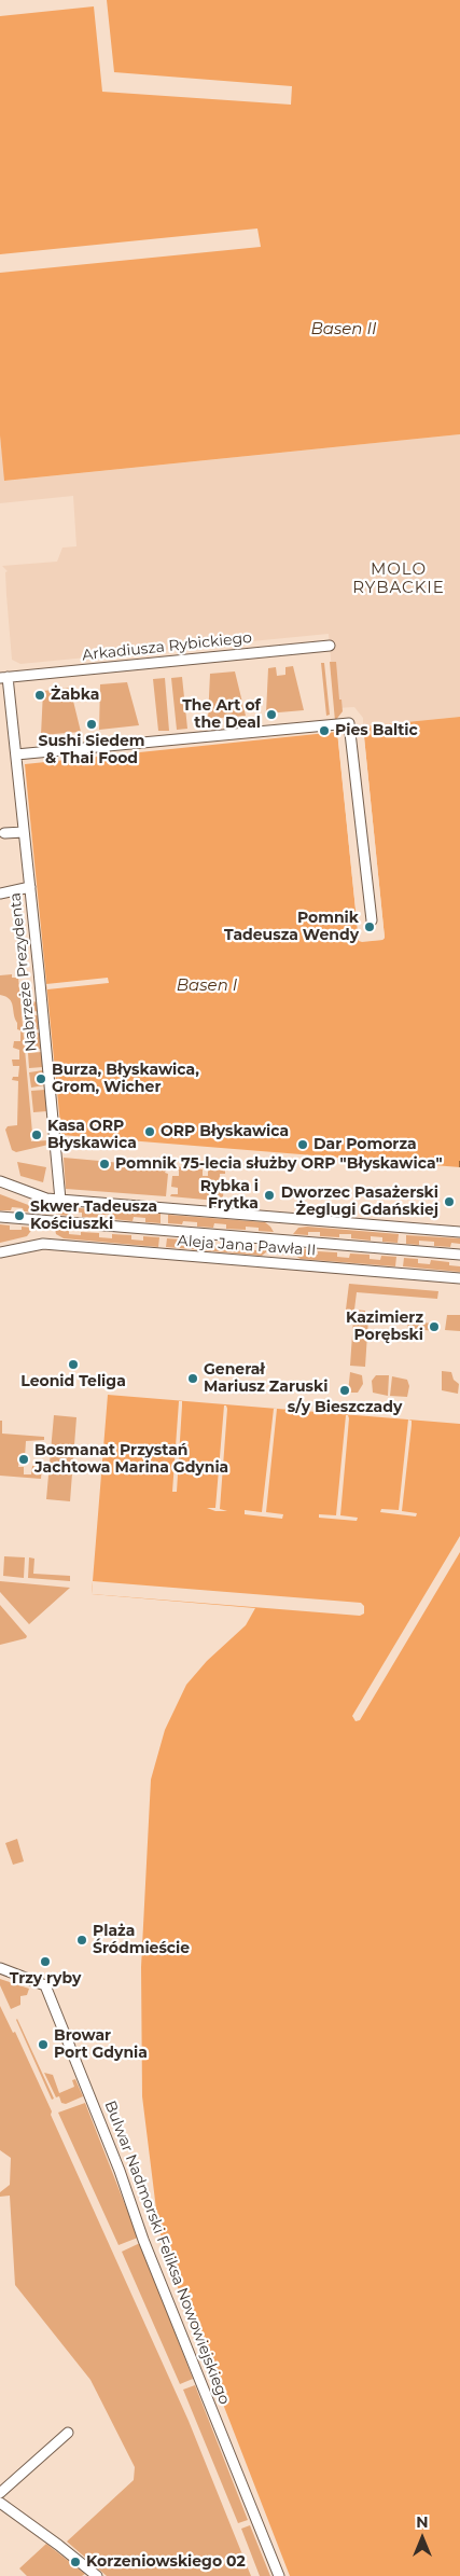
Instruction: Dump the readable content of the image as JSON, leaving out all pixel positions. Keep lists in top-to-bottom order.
{
  "streets": {
    "street": [
      "Arkadiusza Rybickiego",
      "Nabrzeże Prezydenta",
      "Aleja Jana Pawła II",
      "Bulwar Nadmorski Feliksa Nowowiejskiego"
    ]
  },
  "crossings": [
    ["Arkadiusza Rybickiego", "Nabrzeże Prezydenta"],
    ["Nabrzeże Prezydenta", "Aleja Jana Pawła II"]
  ],
  "districts": ["MOLO RYBACKIE"],
  "water": ["Basen II", "Basen I"],
  "places": [
    "Żabka",
    "The Art of the Deal",
    "Sushi Siedem & Thai Food",
    "Pies Baltic",
    "Pomnik Tadeusza Wendy",
    "Burza, Błyskawica, Grom, Wicher",
    "ORP Błyskawica",
    "Kasa ORP Błyskawica",
    "Dar Pomorza",
    "Pomnik 75-lecia służby ORP \"Błyskawica\"",
    "Rybka i Frytka",
    "Dworzec Pasażerski Żeglugi Gdańskiej",
    "Skwer Tadeusza Kościuszki",
    "Kazimierz Porębski",
    "Leonid Teliga",
    "Generał Mariusz Zaruski",
    "s/y Bieszczady",
    "Bosmanat Przystań Jachtowa Marina Gdynia",
    "Plaża Śródmieście",
    "Trzy ryby",
    "Browar Port Gdynia",
    "Korzeniowskiego 02"
  ],
  "north": "top"
}
